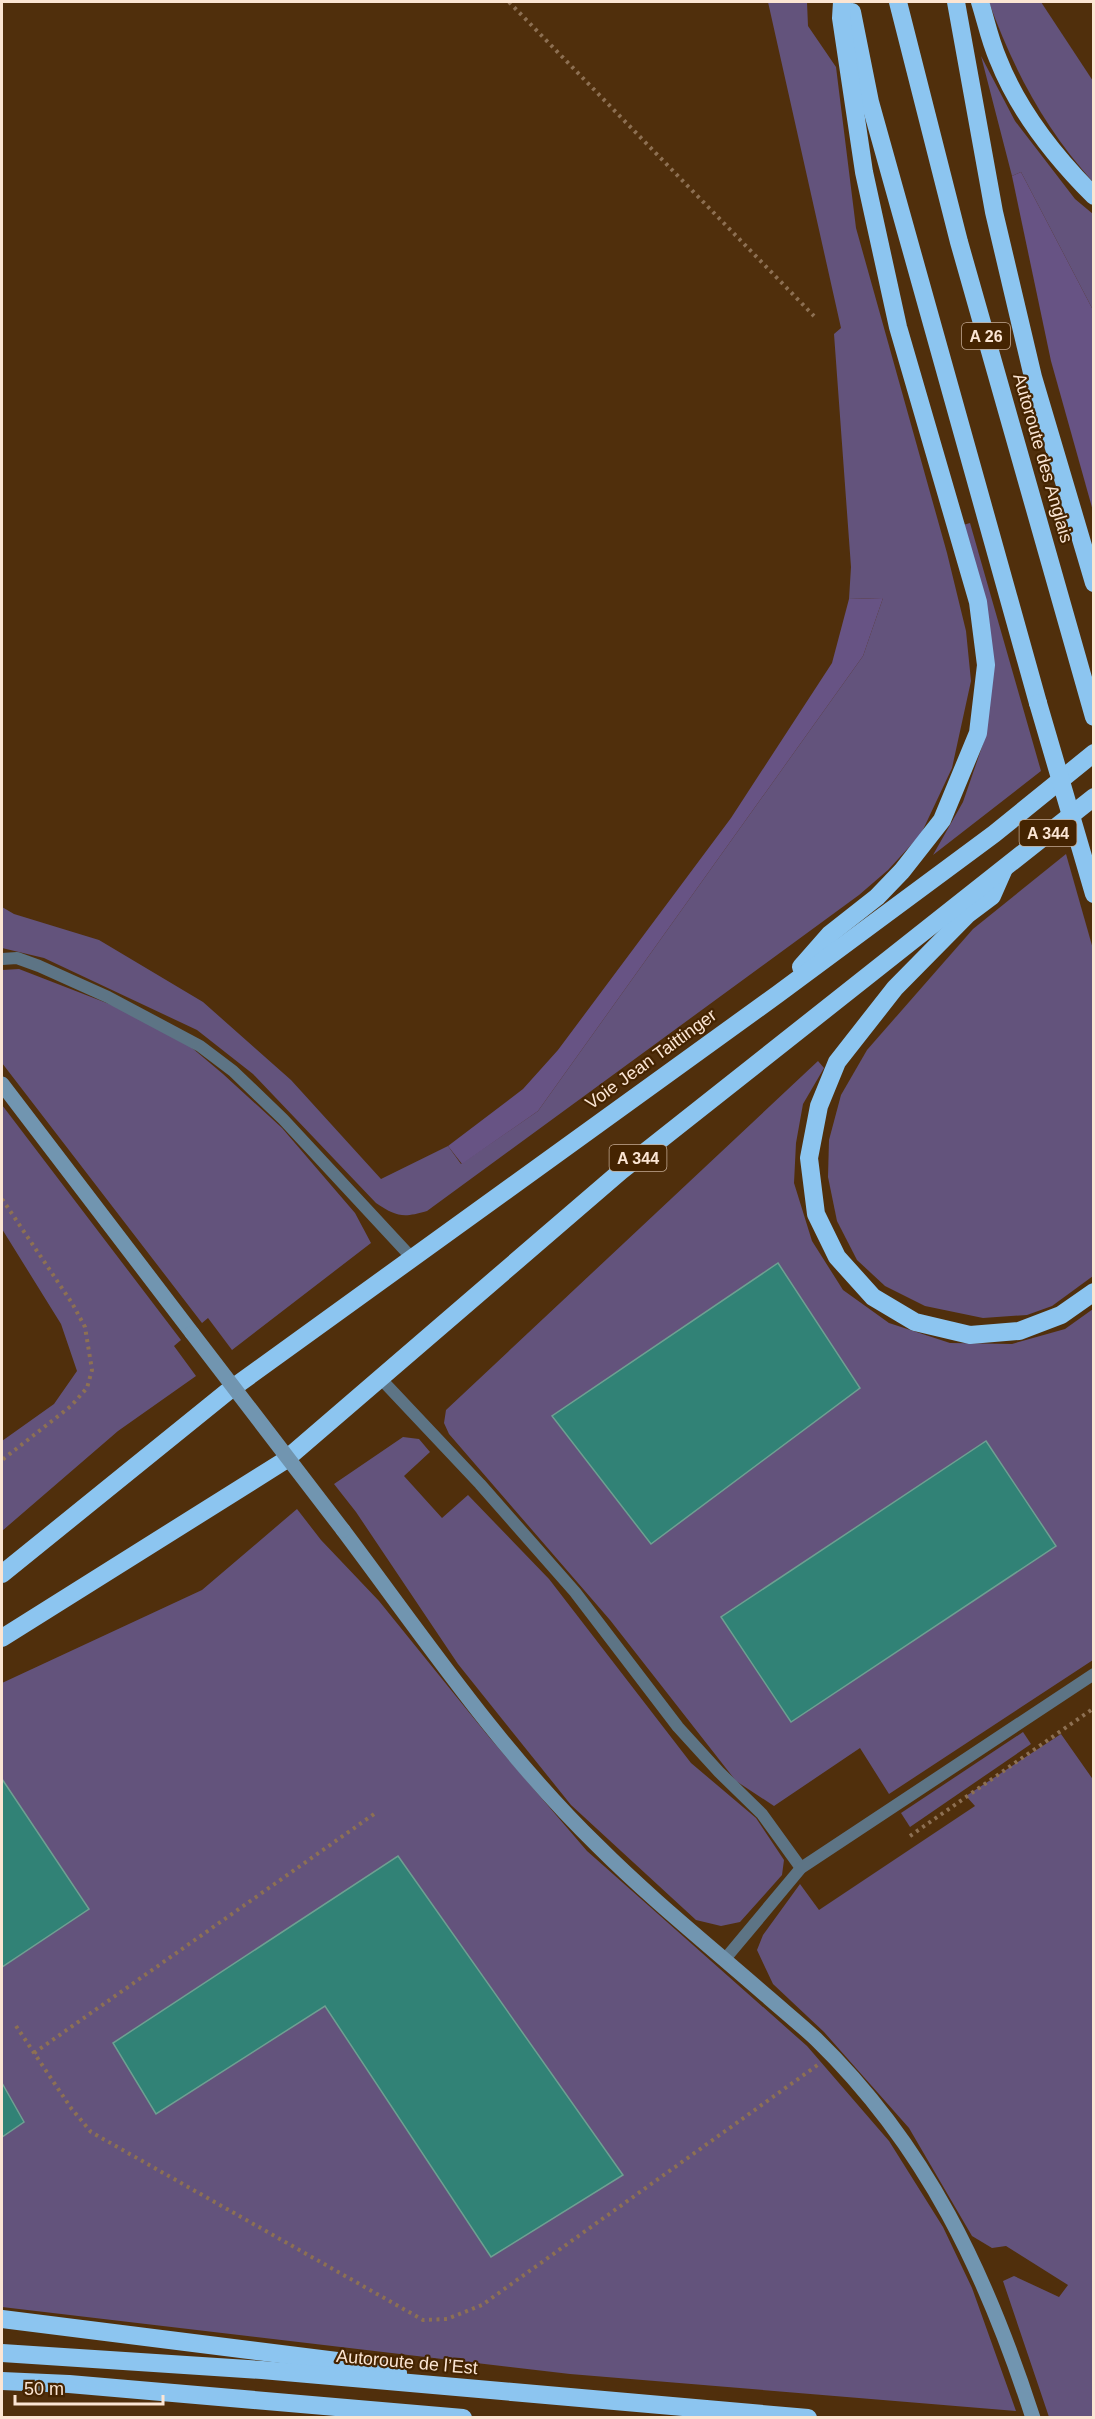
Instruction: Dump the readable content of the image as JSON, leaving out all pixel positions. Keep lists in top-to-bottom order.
{
  "streets": {
    "highway": [
      "A 26",
      "Autoroute des Anglais",
      "A 344",
      "Voie Jean Taittinger",
      "Autoroute de l’Est"
    ]
  },
  "scale_bar": "50 m"
}
